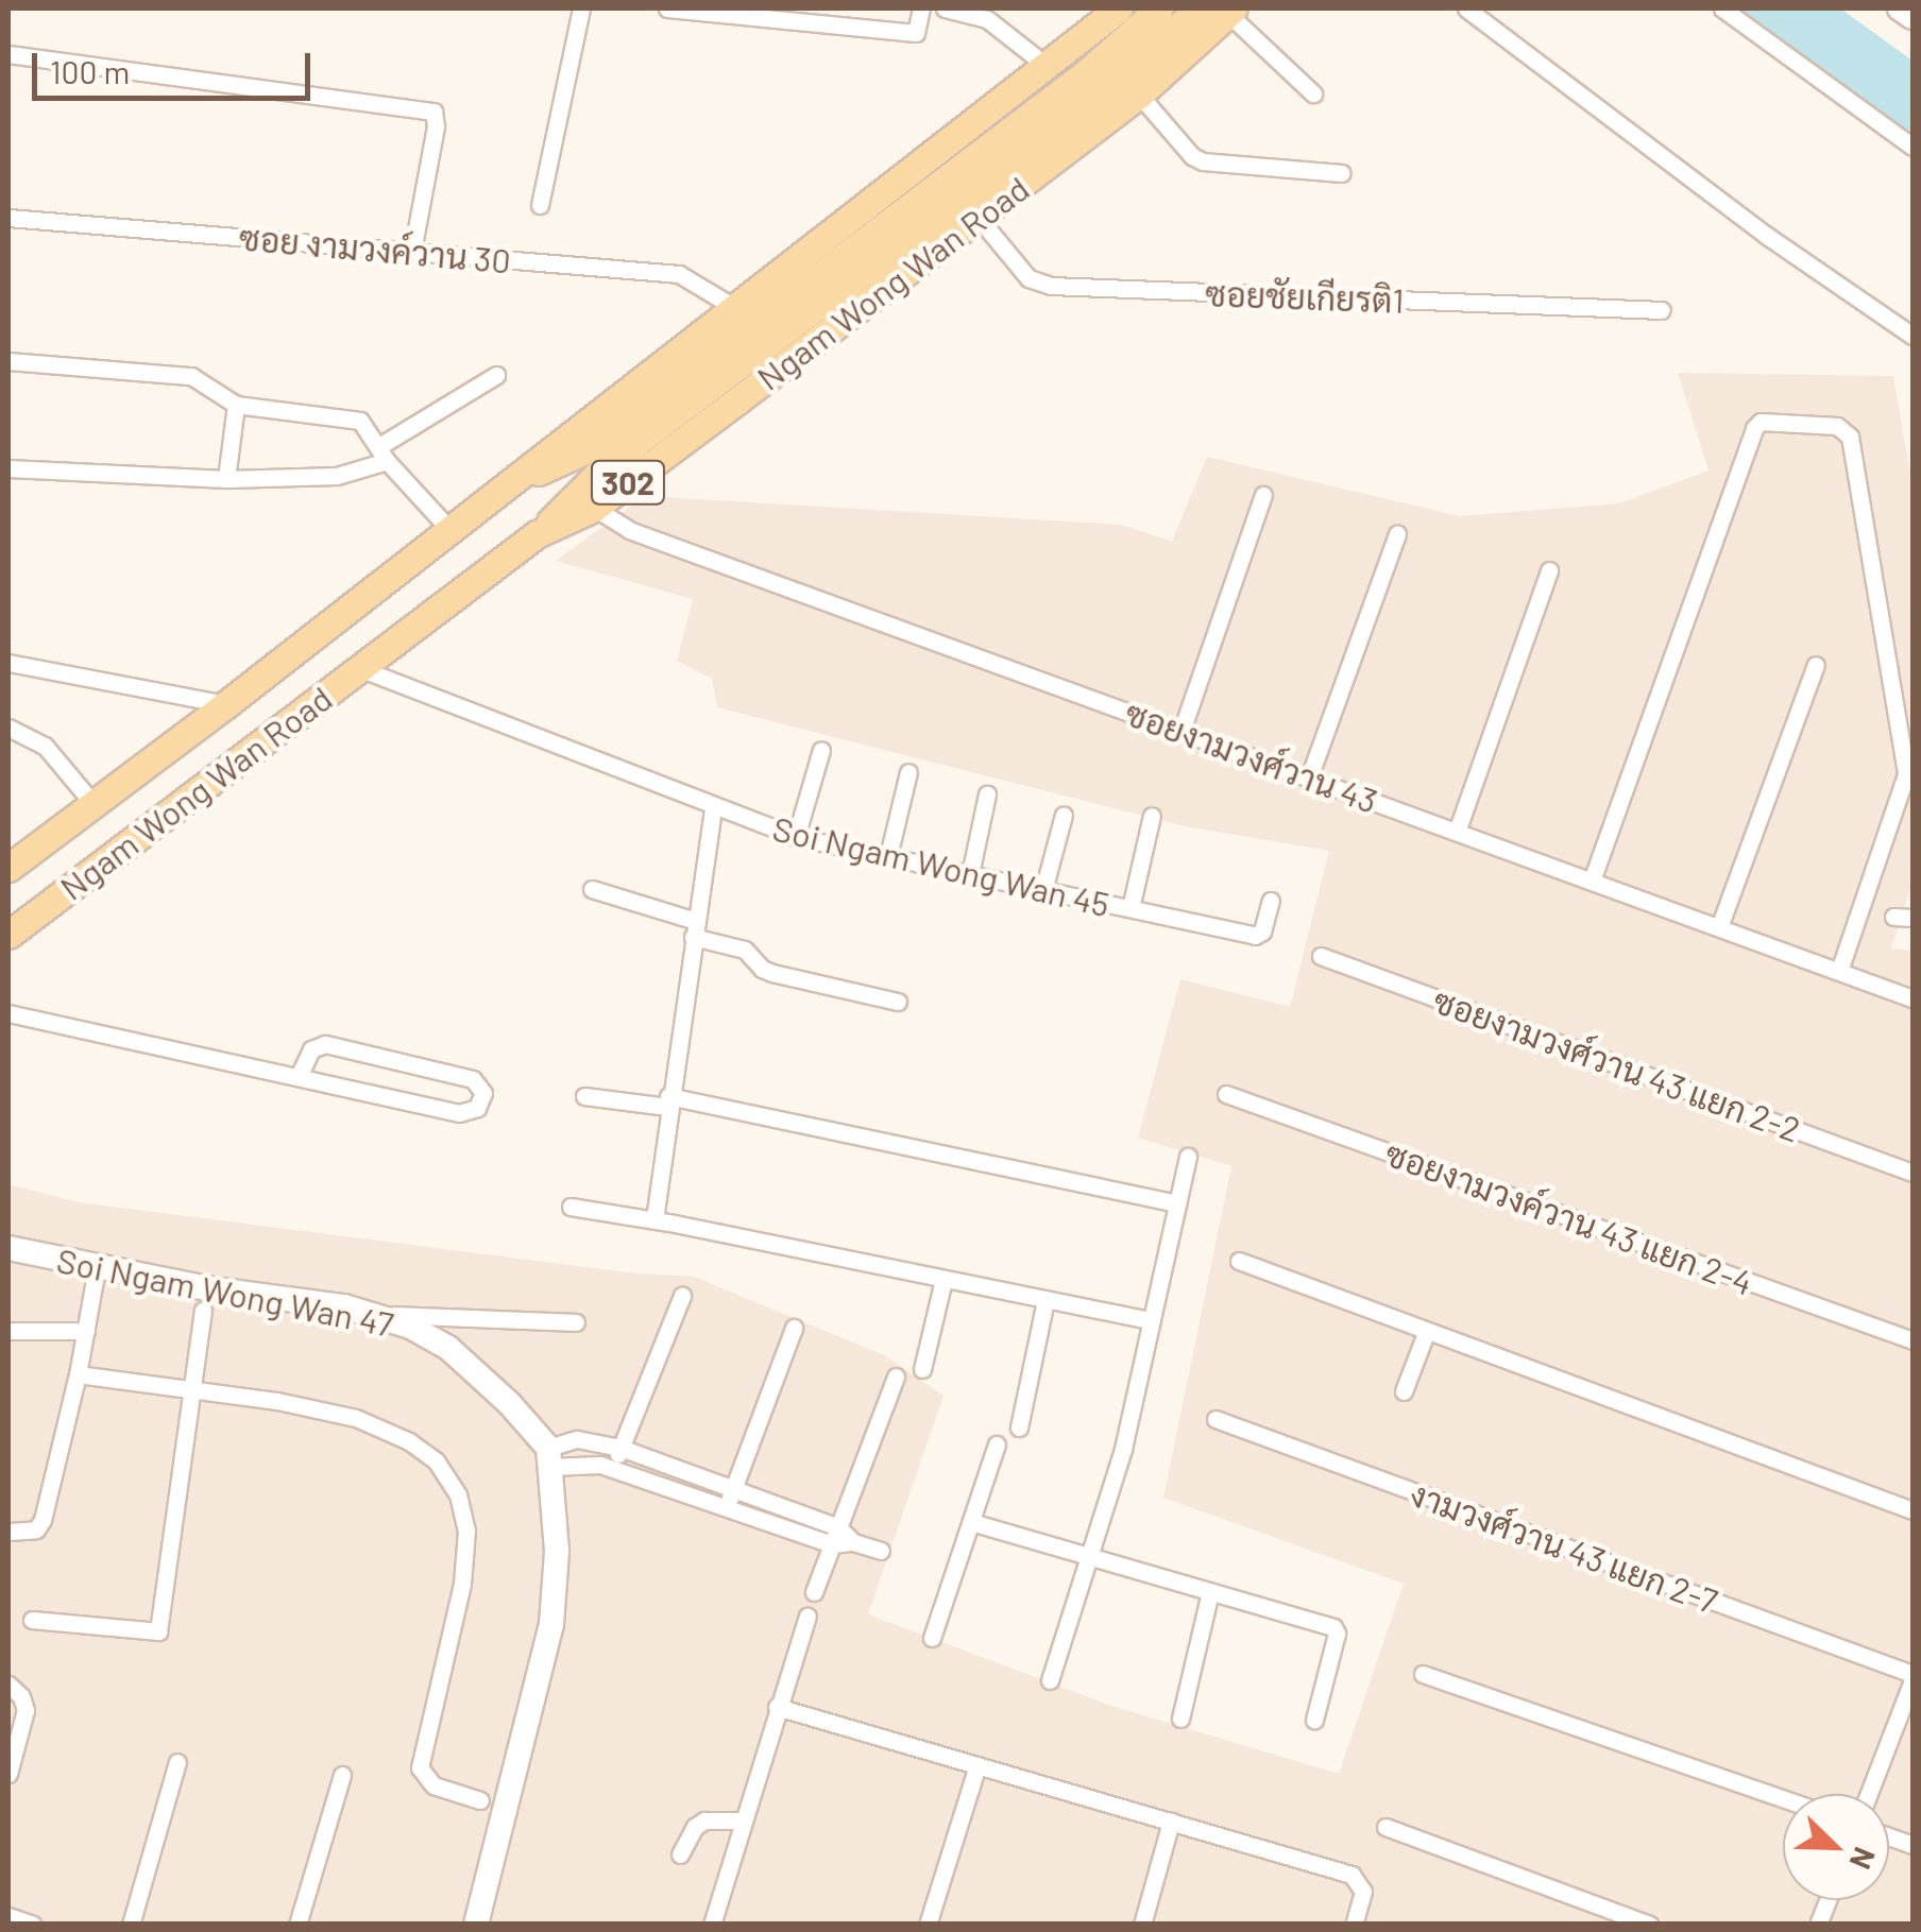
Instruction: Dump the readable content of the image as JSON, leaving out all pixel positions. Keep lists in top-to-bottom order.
{
  "streets": {
    "main road": ["Ngam Wong Wan Road", "302"],
    "street": [
      "ซอย งามวงค์วาน 30",
      "ซอยชัยเกียรติ1",
      "ซอยงามวงศ์วาน 43",
      "Soi Ngam Wong Wan 45",
      "ซอยงามวงศ์วาน 43 แยก 2-2",
      "ซอยงามวงค์วาน 43 แยก 2-4",
      "Soi Ngam Wong Wan 47",
      "งามวงศ์วาน 43 แยก 2-7"
    ]
  },
  "crossings": [
    ["ซอย งามวงค์วาน 30", "Ngam Wong Wan Road"],
    ["Ngam Wong Wan Road", "ซอยชัยเกียรติ1"],
    ["Ngam Wong Wan Road", "ซอยงามวงศ์วาน 43"],
    ["Ngam Wong Wan Road", "Soi Ngam Wong Wan 45"]
  ],
  "scale_bar": "100 m",
  "north": "bottom right"
}
